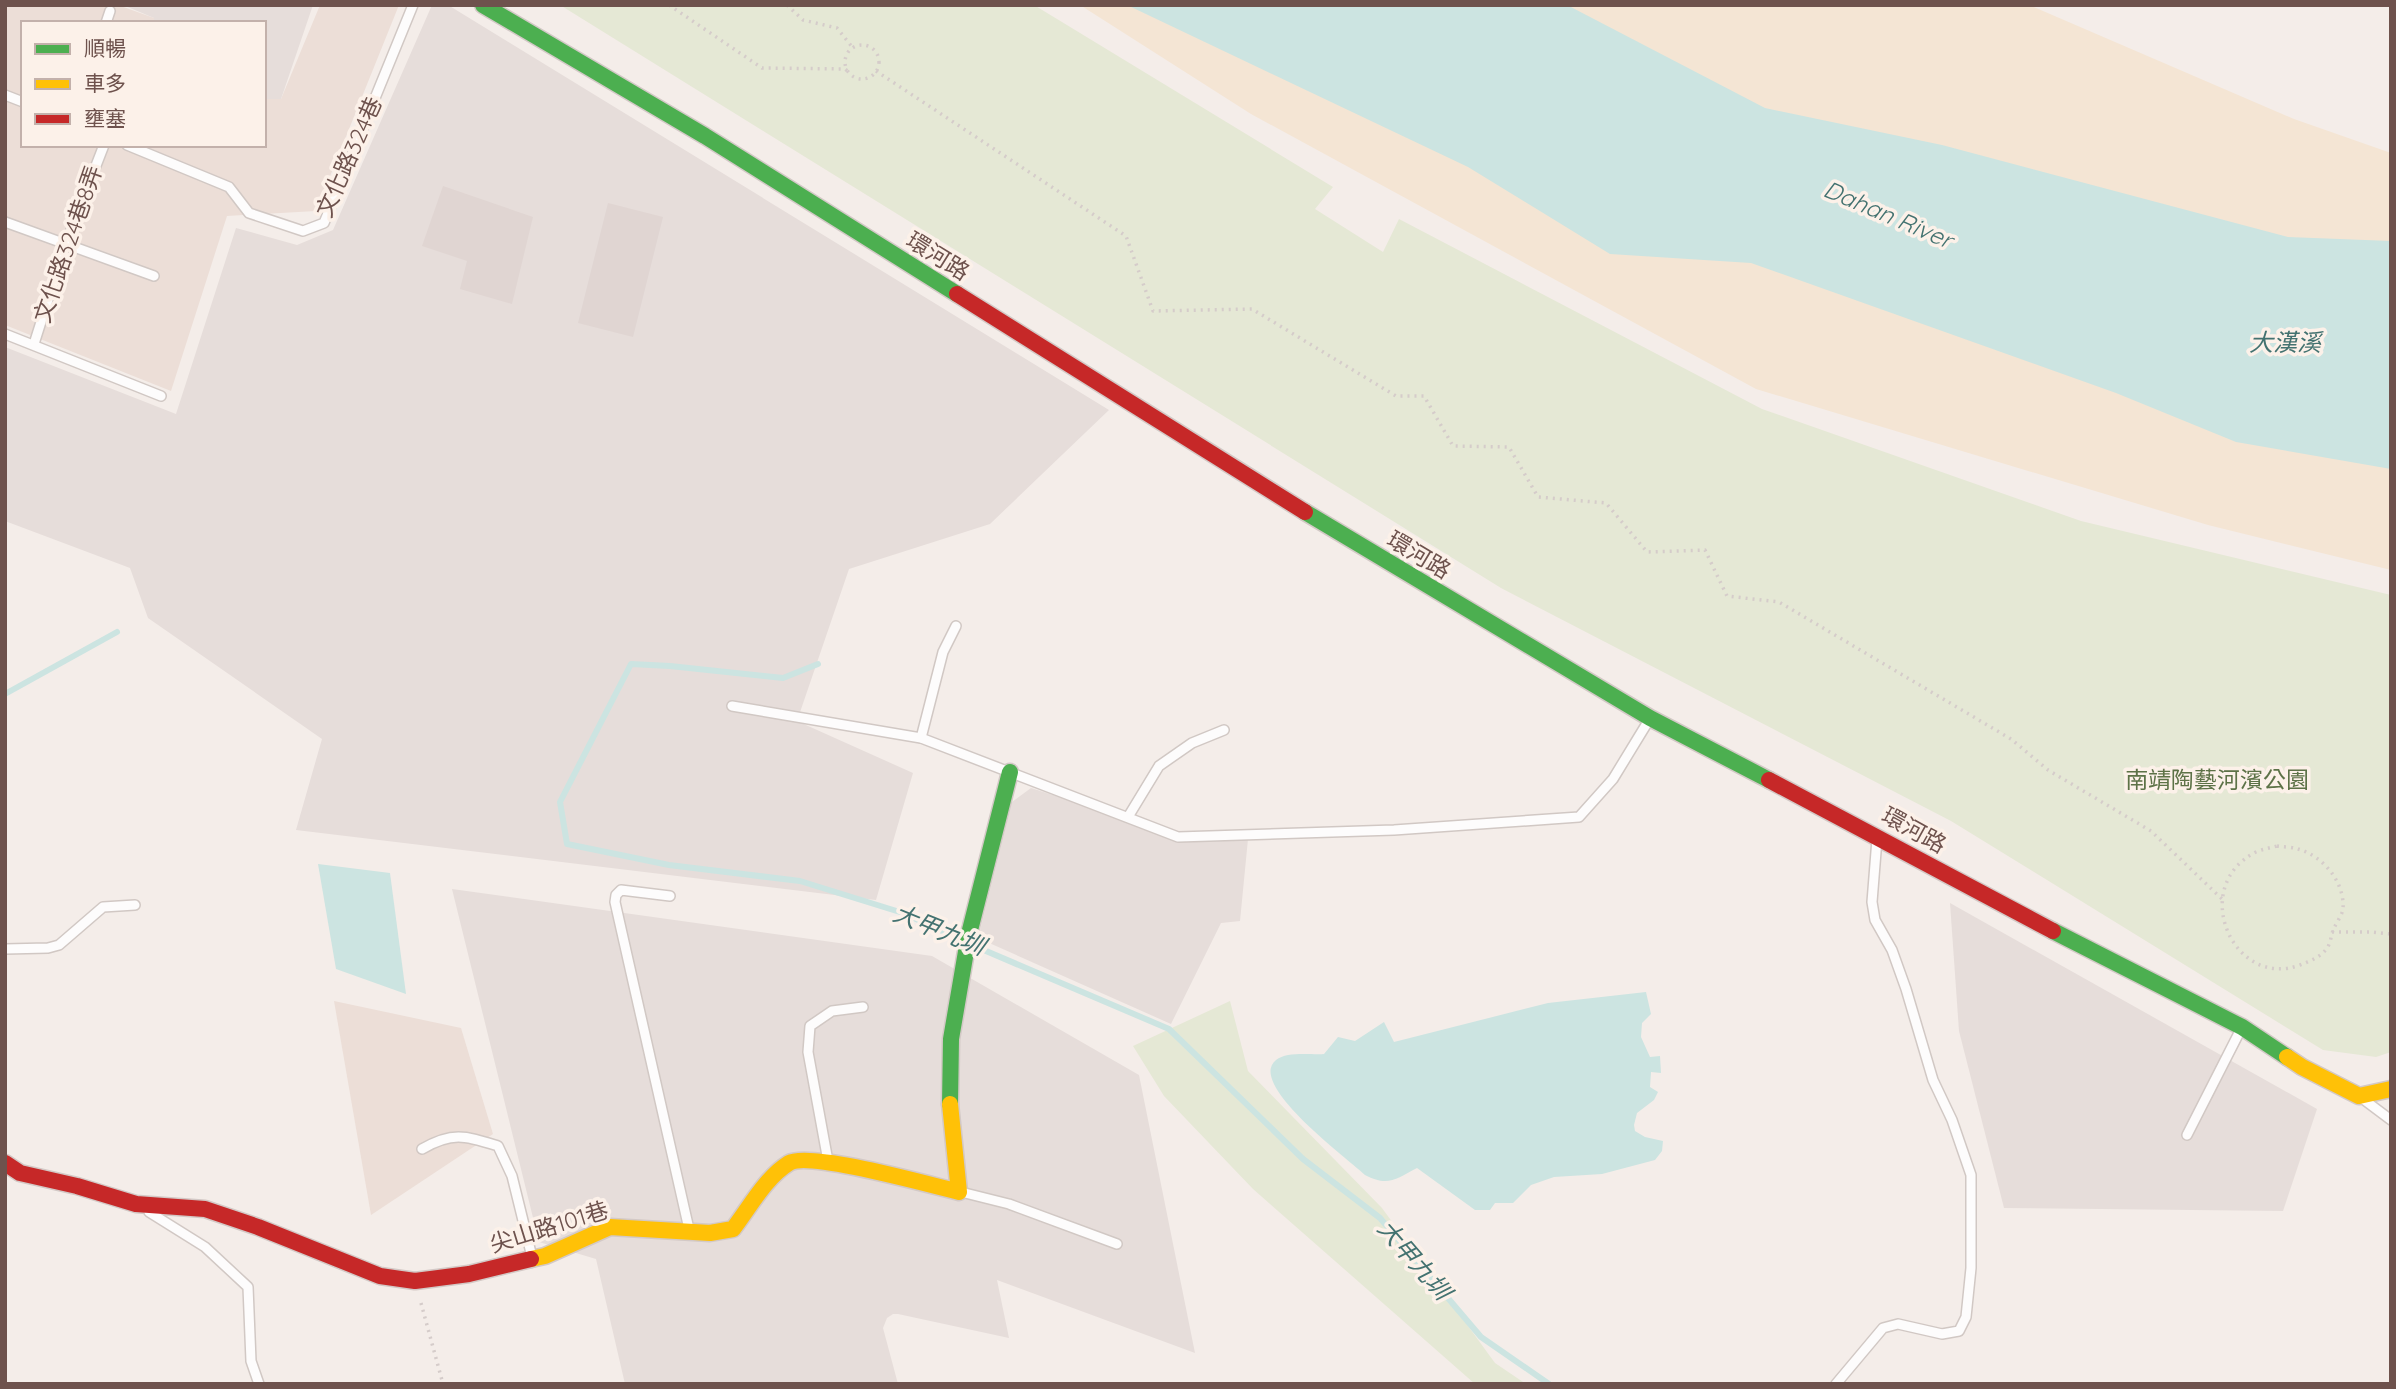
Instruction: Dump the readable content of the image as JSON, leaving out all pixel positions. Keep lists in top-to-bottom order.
{
  "streets": {
    "street": ["環河路", "尖山路101巷"],
    "lane": ["文化路324巷", "文化路324巷8弄"]
  },
  "water": ["Dahan River", "大漢溪", "大甲九圳"],
  "parks": ["南靖陶藝河濱公園"],
  "legend": ["順暢", "車多", "壅塞"]
}
